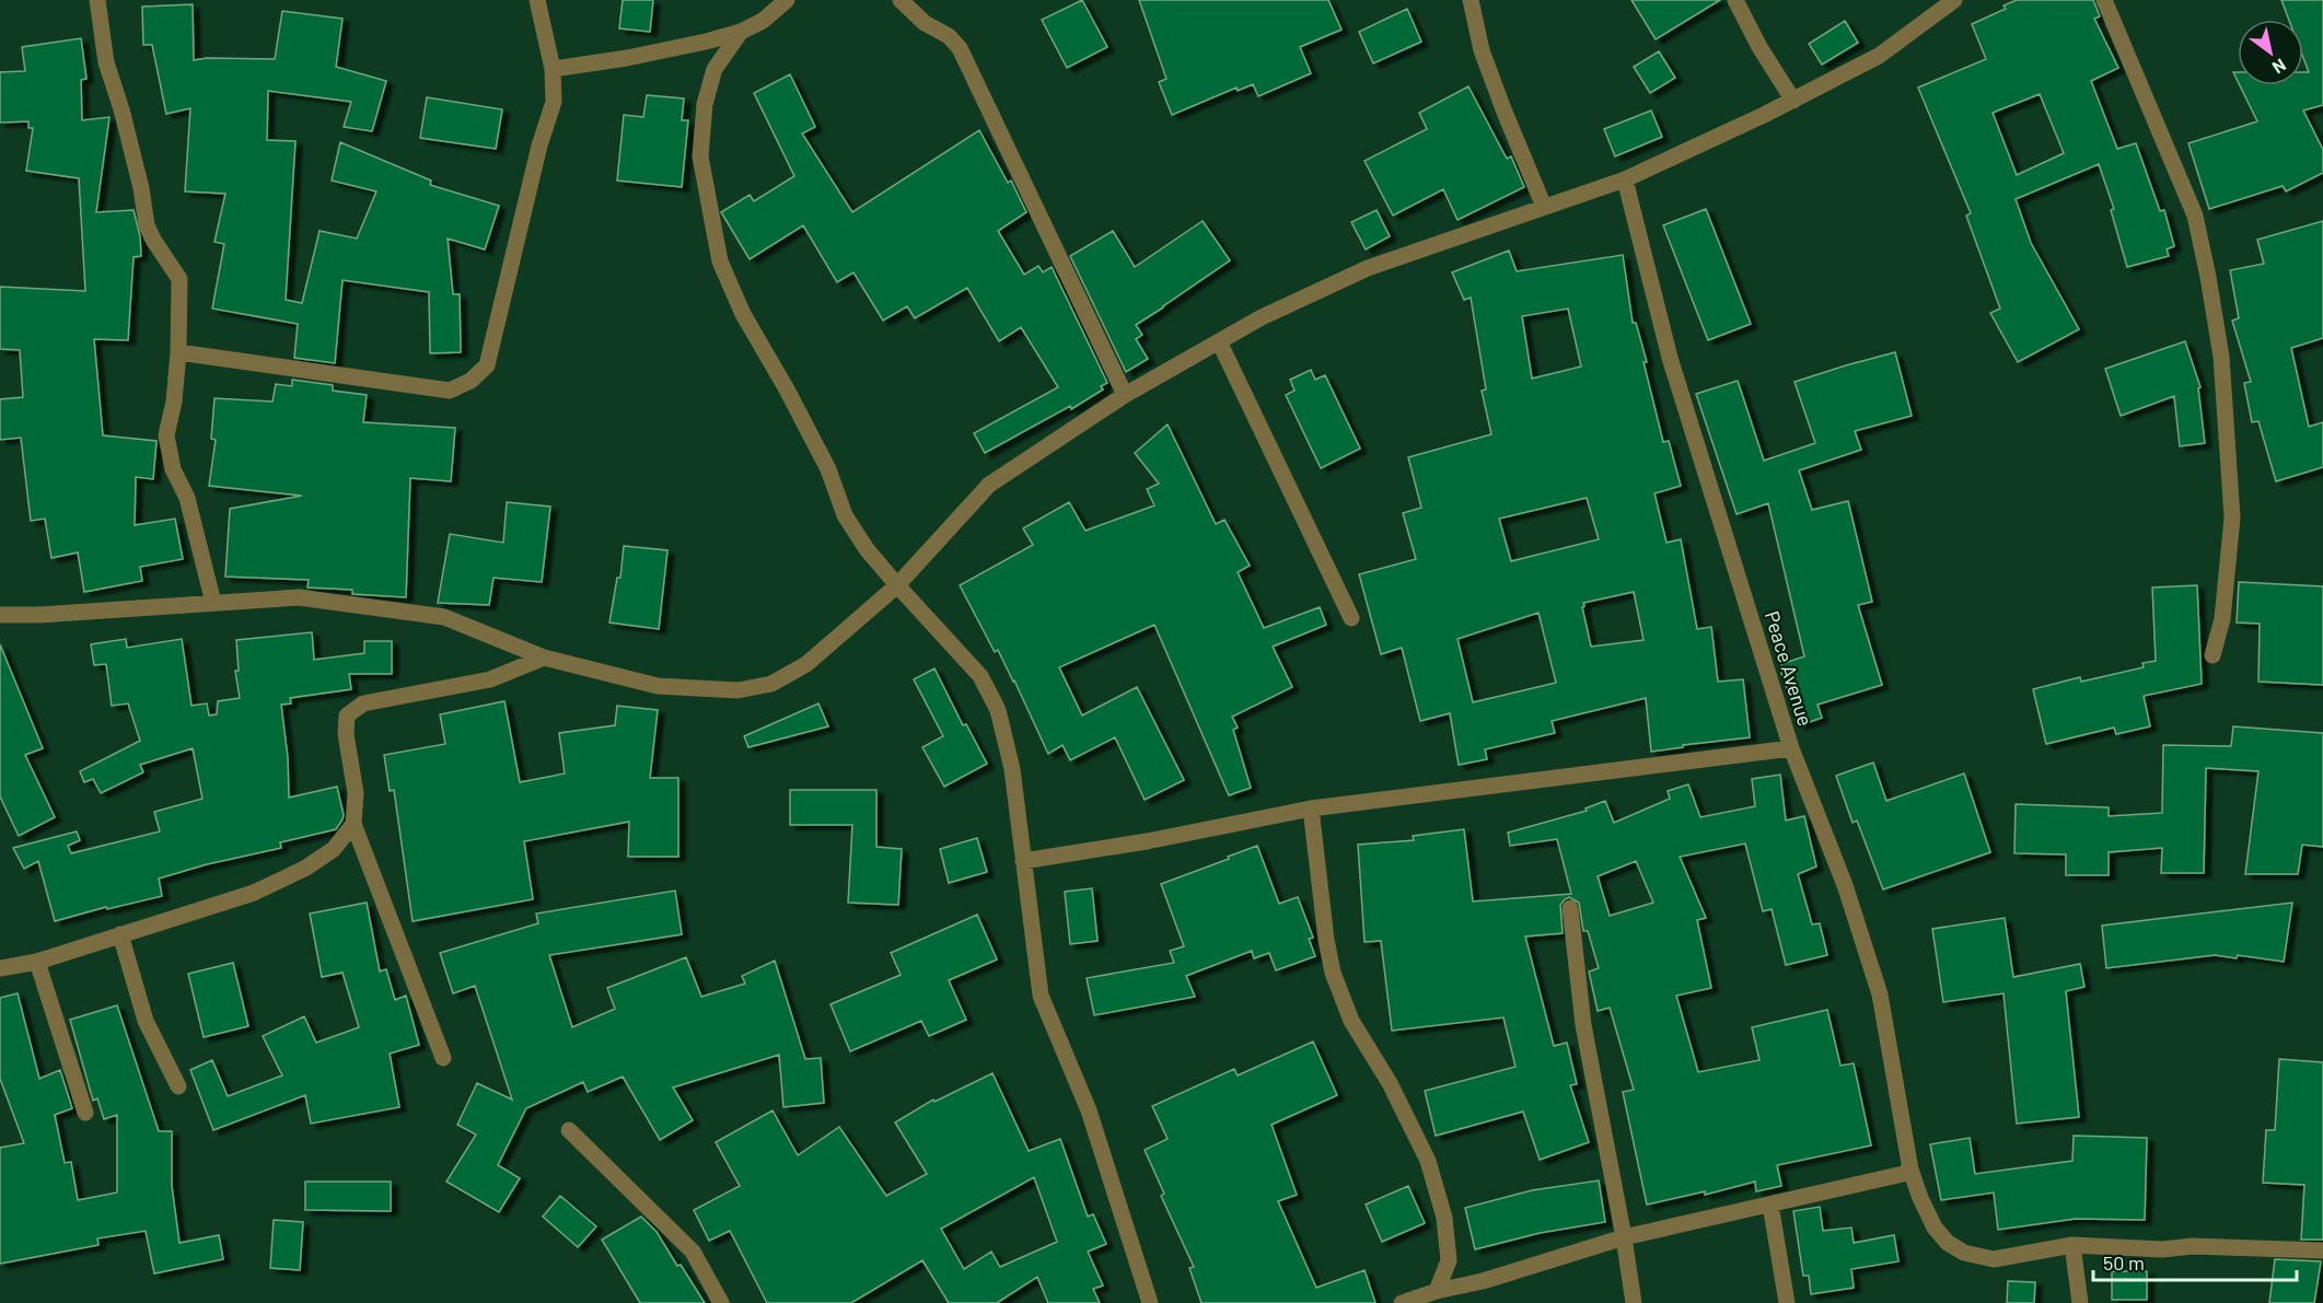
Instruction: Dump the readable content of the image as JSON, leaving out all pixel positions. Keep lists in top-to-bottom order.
{
  "streets": {
    "street": ["Peace Avenue"]
  },
  "scale_bar": "50 m",
  "north": "bottom right"
}
